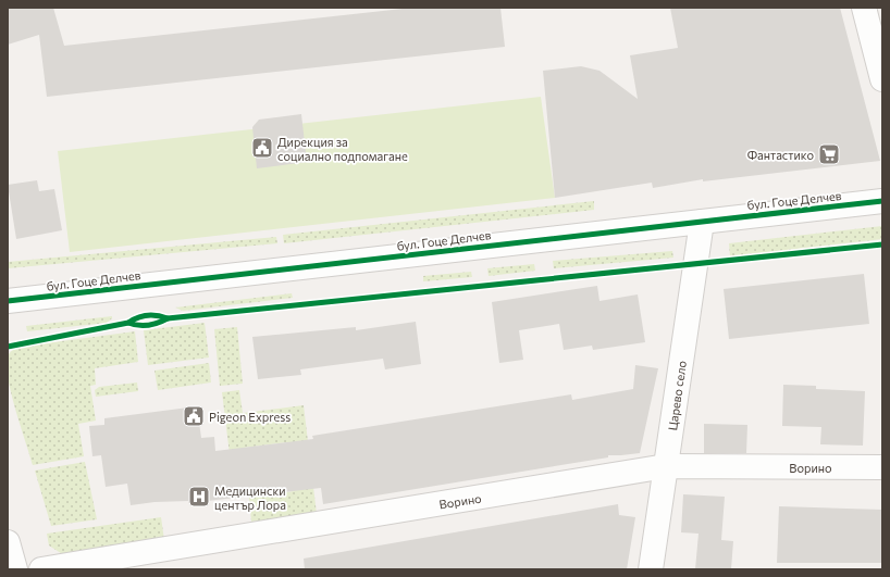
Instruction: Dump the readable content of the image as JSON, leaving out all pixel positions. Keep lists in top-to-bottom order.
{
  "streets": {
    "street": ["бул. Гоце Делчев", "Царево село", "Ворино"]
  },
  "crossings": [
    ["бул. Гоце Делчев", "Царево село"],
    ["Царево село", "Ворино"]
  ],
  "places": {
    "public building": ["Дирекция за социално подпомагане", "Pigeon Express"],
    "supermarket": ["Фантастико"],
    "hospital": ["Медицински център Лора"]
  }
}
